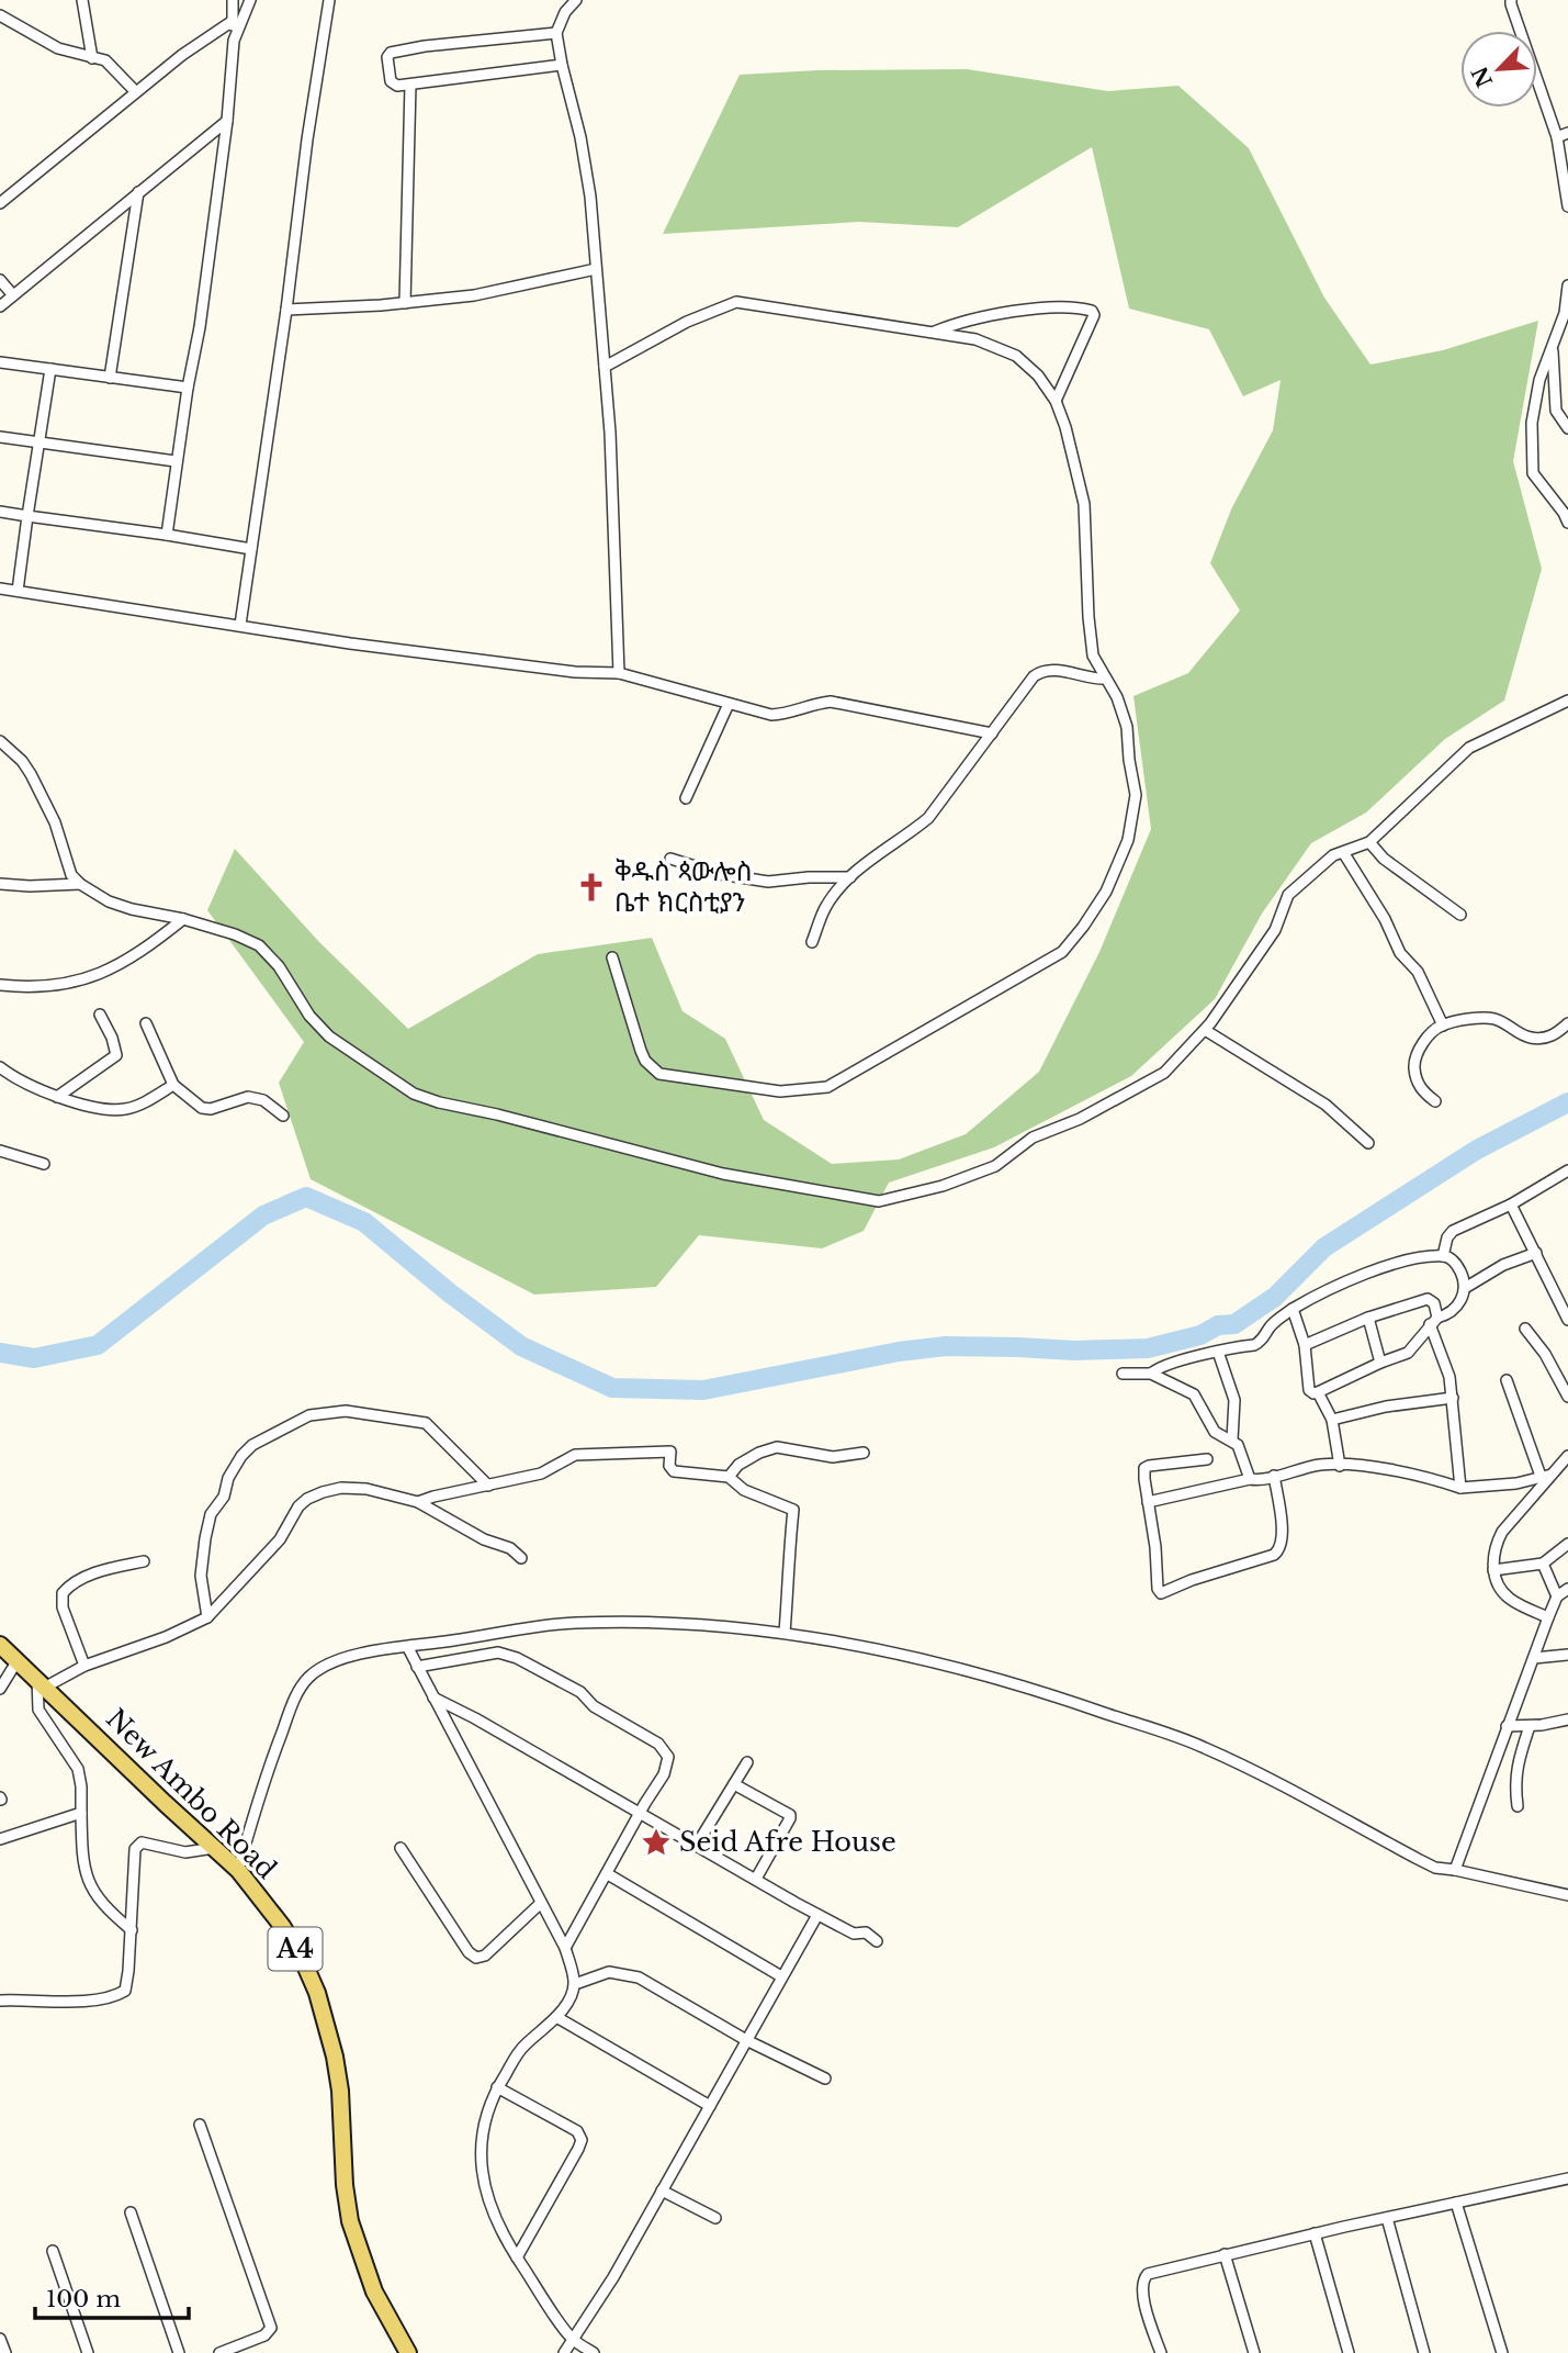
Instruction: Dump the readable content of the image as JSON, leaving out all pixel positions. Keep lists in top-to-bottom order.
{
  "streets": {
    "main road": ["New Ambo Road", "A4"]
  },
  "places": {
    "church": ["ቅዱስ ጳውሎስ ቤተ ክርስቲያን"],
    "place": ["Seid Afre House"]
  },
  "scale_bar": "100 m",
  "north": "bottom left"
}
